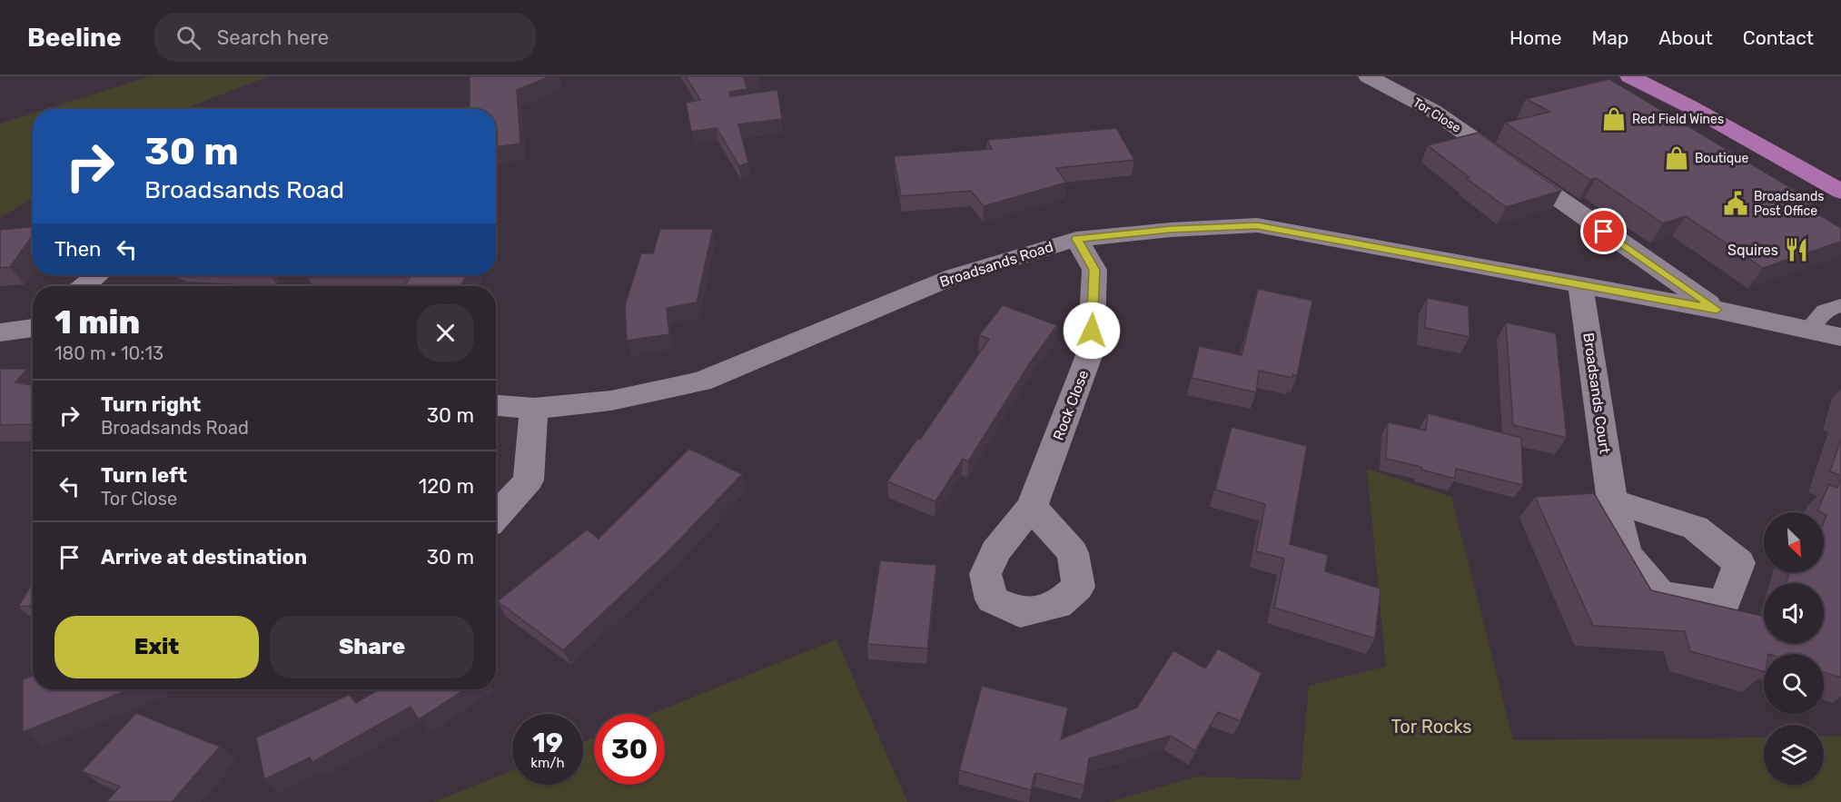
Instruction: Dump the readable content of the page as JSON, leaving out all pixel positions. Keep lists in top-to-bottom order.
{
  "streets": {
    "street": [
      "Tor Close",
      "Broadsands Road",
      "Broadsands Court",
      "Rock Close"
    ]
  },
  "crossings": [
    ["Tor Close", "Broadsands Road"],
    ["Broadsands Road", "Broadsands Court"],
    ["Broadsands Road", "Rock Close"]
  ],
  "parks": ["Tor Rocks"],
  "places": {
    "shop": ["Red Field Wines", "Boutique"],
    "public building": ["Broadsands Post Office"],
    "restaurant": ["Squires"]
  },
  "north": "bottom right",
  "page": {
    "header": "Beeline",
    "search": "Search here",
    "nav": [
      "Home",
      "Map",
      "About",
      "Contact"
    ],
    "turn": ["30 m", "Broadsands Road"],
    "then": "Then",
    "heading": ["1 min", "180 m · 10:13"],
    "list": [
      {
        "name": "Turn right",
        "note": "Broadsands Road",
        "value": "30 m"
      },
      {
        "name": "Turn left",
        "note": "Tor Close",
        "value": "120 m"
      },
      {
        "name": "Arrive at destination",
        "value": "30 m"
      }
    ],
    "buttons": ["Exit", "Share"],
    "speed": "19 km/h",
    "limit": "30"
  }
}
